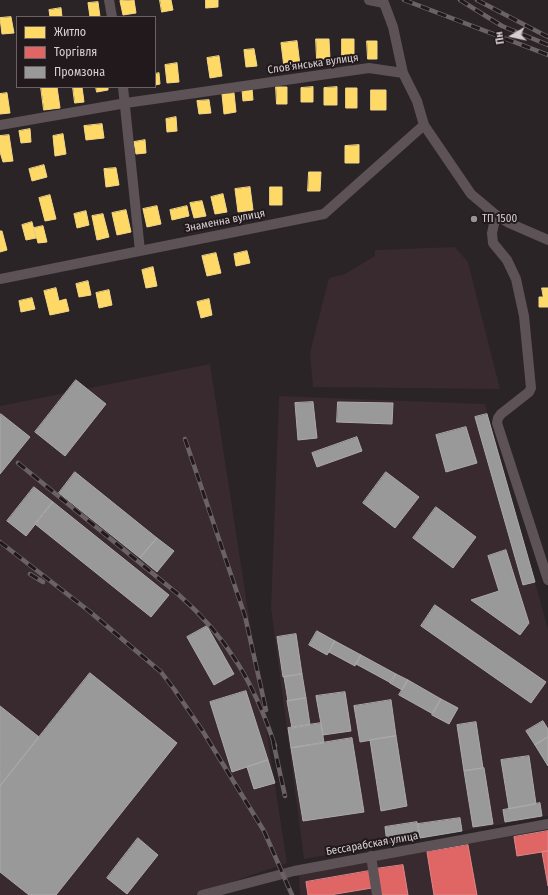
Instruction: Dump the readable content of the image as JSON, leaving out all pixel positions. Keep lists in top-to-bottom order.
{
  "streets": {
    "street": ["Слов’янська вулиця", "Знаменна вулиця", "Бессарабская улица"]
  },
  "places": ["ТП 1500"],
  "legend": ["Житло", "Торгівля", "Промзона"],
  "north": "left"
}
